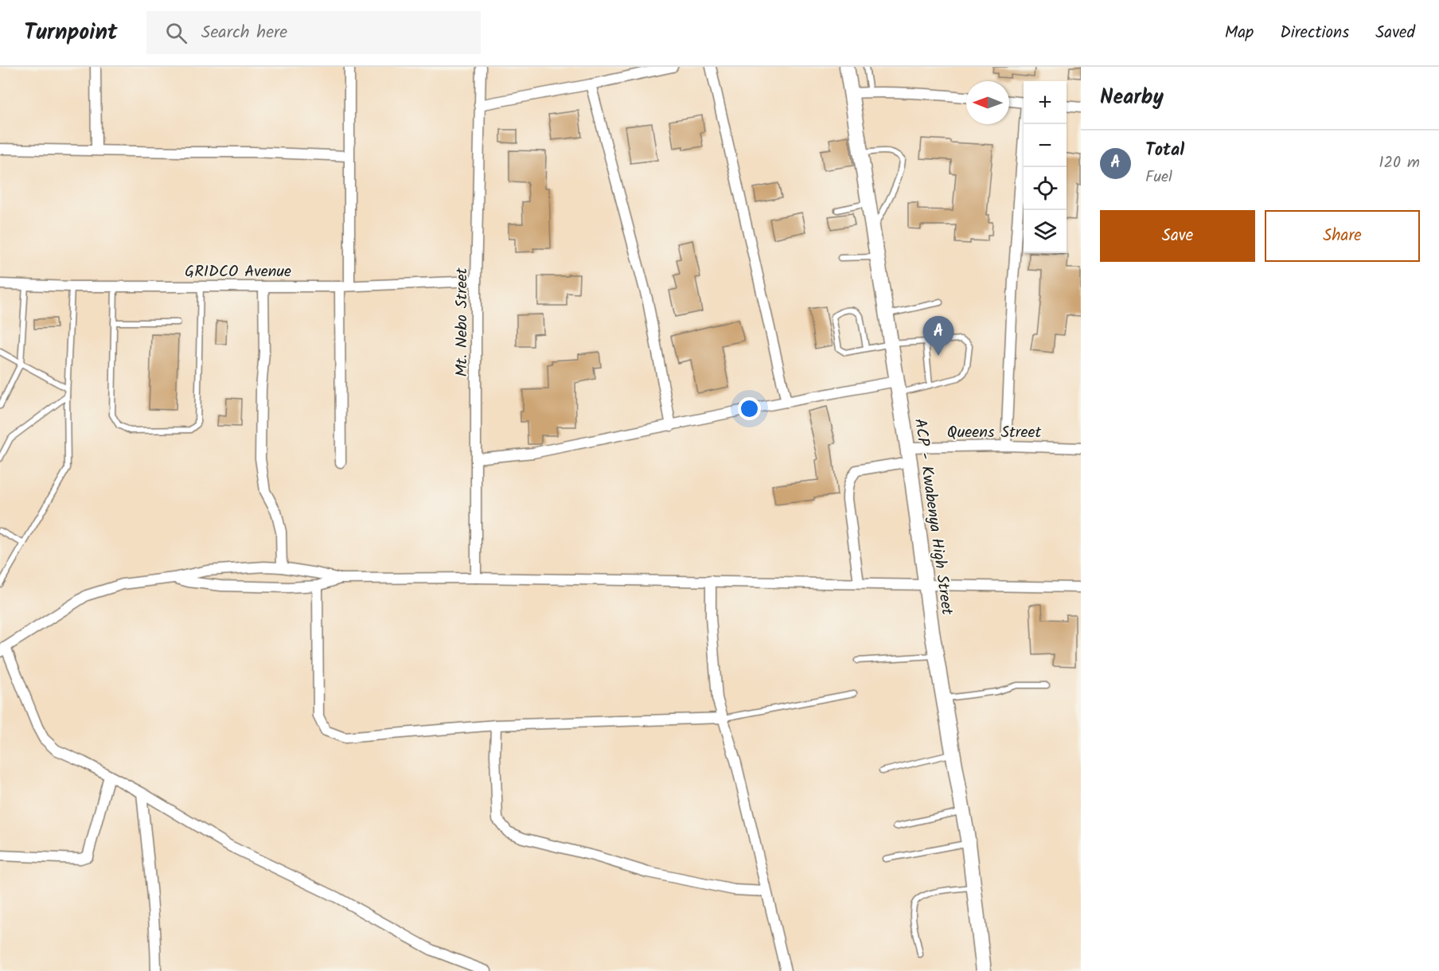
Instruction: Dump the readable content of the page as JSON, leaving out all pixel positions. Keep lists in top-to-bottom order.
{
  "streets": {
    "main road": ["ACP - Kwabenya High Street"],
    "street": ["GRIDCO Avenue", "Mt. Nebo Street", "Queens Street"]
  },
  "crossings": [
    ["GRIDCO Avenue", "Mt. Nebo Street"],
    ["Queens Street", "ACP - Kwabenya High Street"]
  ],
  "north": "left",
  "page": {
    "header": "Turnpoint",
    "search": "Search here",
    "nav": ["Map", "Directions", "Saved"],
    "heading": "Nearby",
    "map_buttons": ["+", "−"],
    "list": [
      {
        "mark": "A",
        "name": "Total",
        "note": "Fuel",
        "value": "120 m"
      }
    ],
    "buttons": ["Save", "Share"],
    "pins": "A"
  }
}
